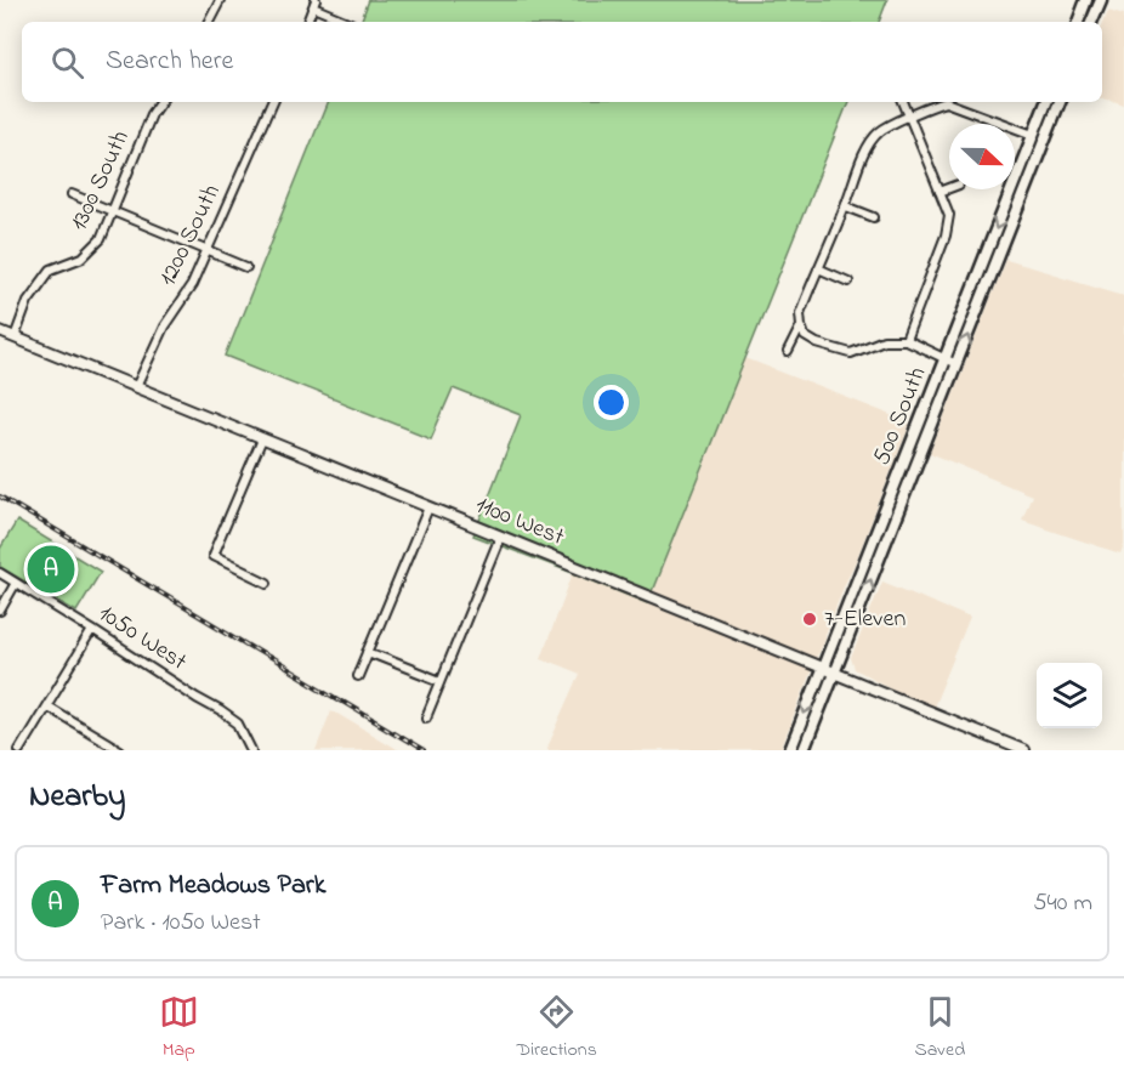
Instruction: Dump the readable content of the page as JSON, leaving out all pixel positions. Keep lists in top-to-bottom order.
{
  "streets": {
    "main road": ["500 South"],
    "street": [
      "1300 South",
      "1200 South",
      "1100 West",
      "1050 West"
    ]
  },
  "crossings": [
    ["1300 South", "1100 West"],
    ["1200 South", "1100 West"],
    ["500 South", "1100 West"]
  ],
  "places": ["7-Eleven"],
  "north": "right",
  "page": {
    "search": "Search here",
    "pins": "A",
    "heading": "Nearby",
    "list": [
      {
        "mark": "A",
        "name": "Farm Meadows Park",
        "note": "Park · 1050 West",
        "value": "540 m"
      }
    ],
    "nav": ["Map", "Directions", "Saved"]
  }
}
